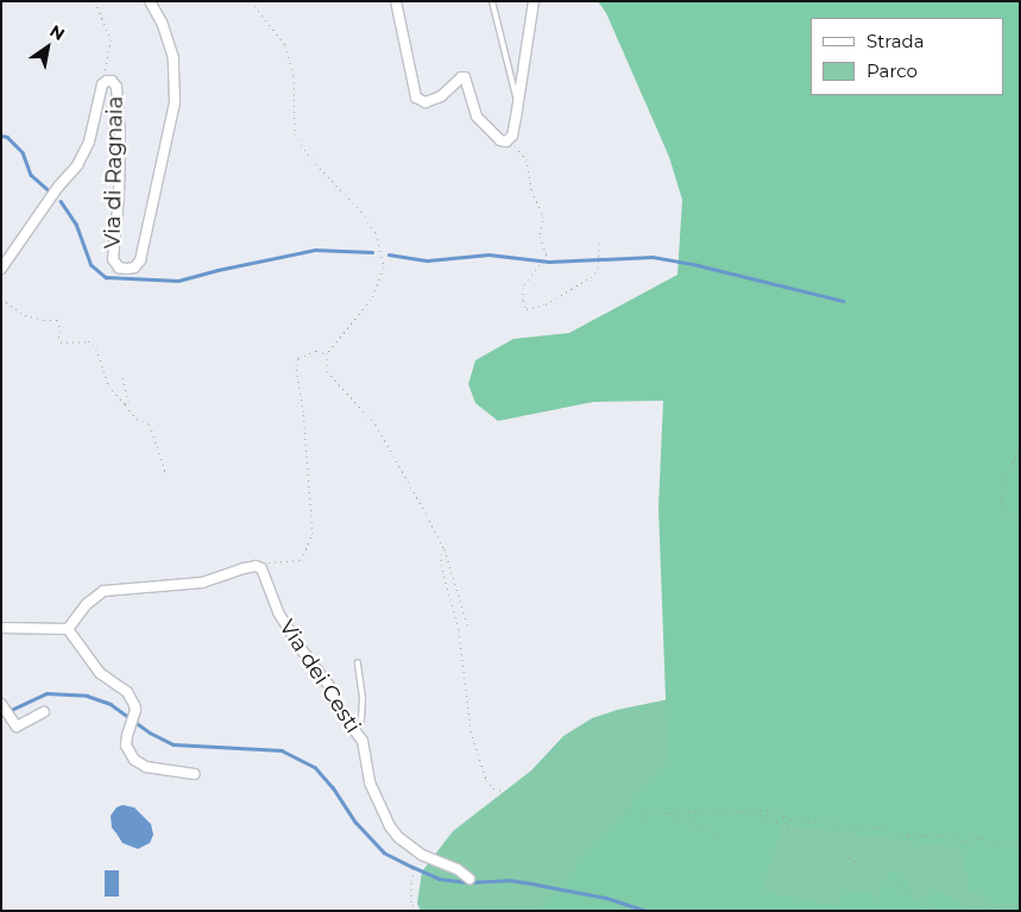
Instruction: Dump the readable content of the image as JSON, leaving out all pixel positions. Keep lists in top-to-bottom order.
{
  "streets": {
    "street": ["Via di Ragnaia", "Via dei Cesti"]
  },
  "legend": ["Strada", "Parco"],
  "north": "top right"
}
